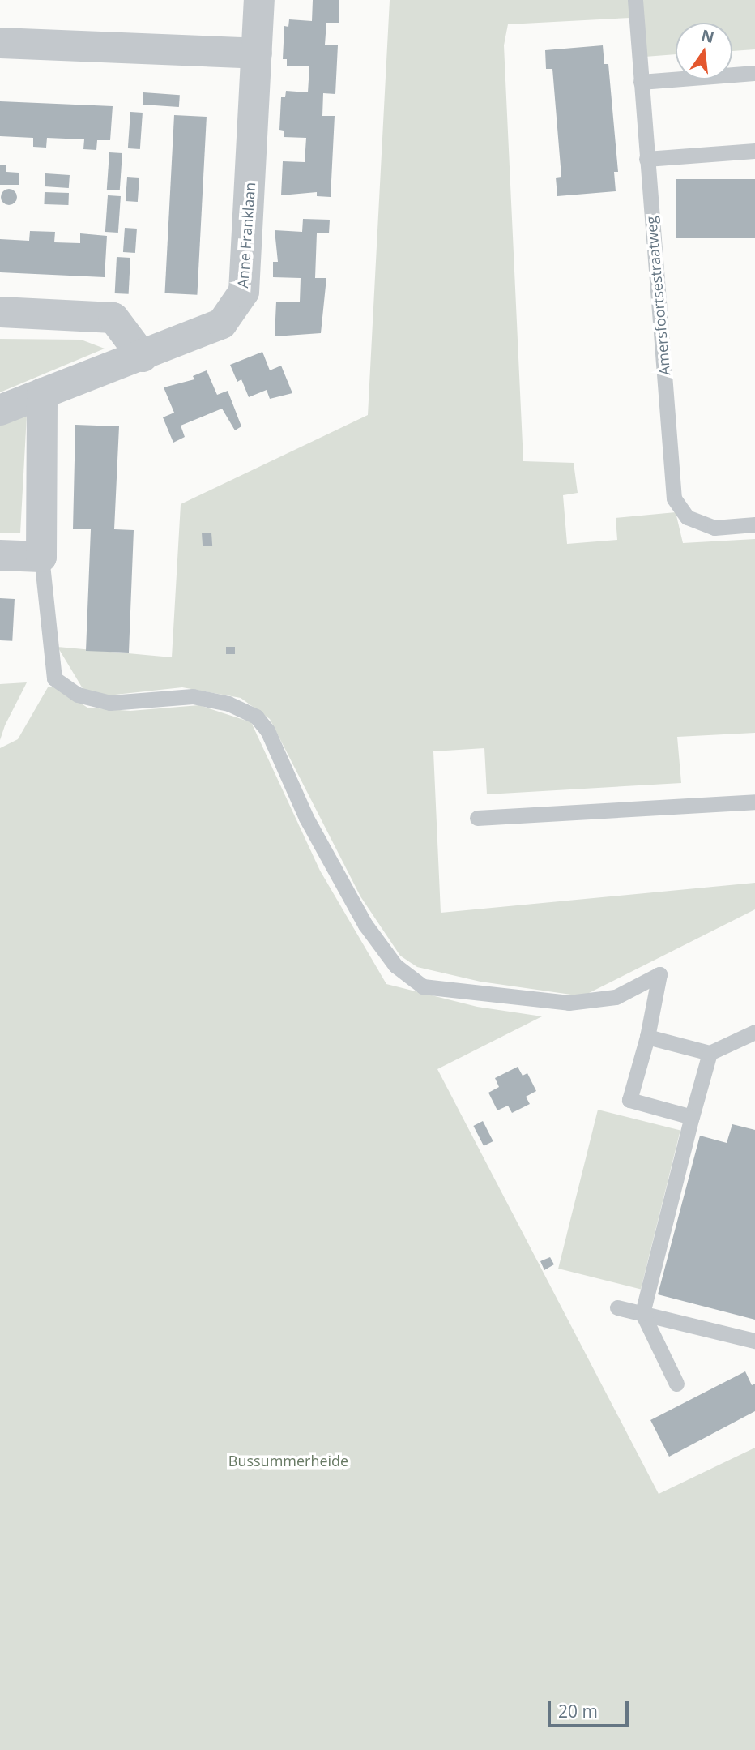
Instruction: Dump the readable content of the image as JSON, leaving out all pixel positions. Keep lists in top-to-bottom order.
{
  "streets": {
    "street": ["Anne Franklaan"],
    "lane": ["Amersfoortsestraatweg"]
  },
  "parks": ["Bussummerheide"],
  "scale_bar": "20 m",
  "north": "top"
}
